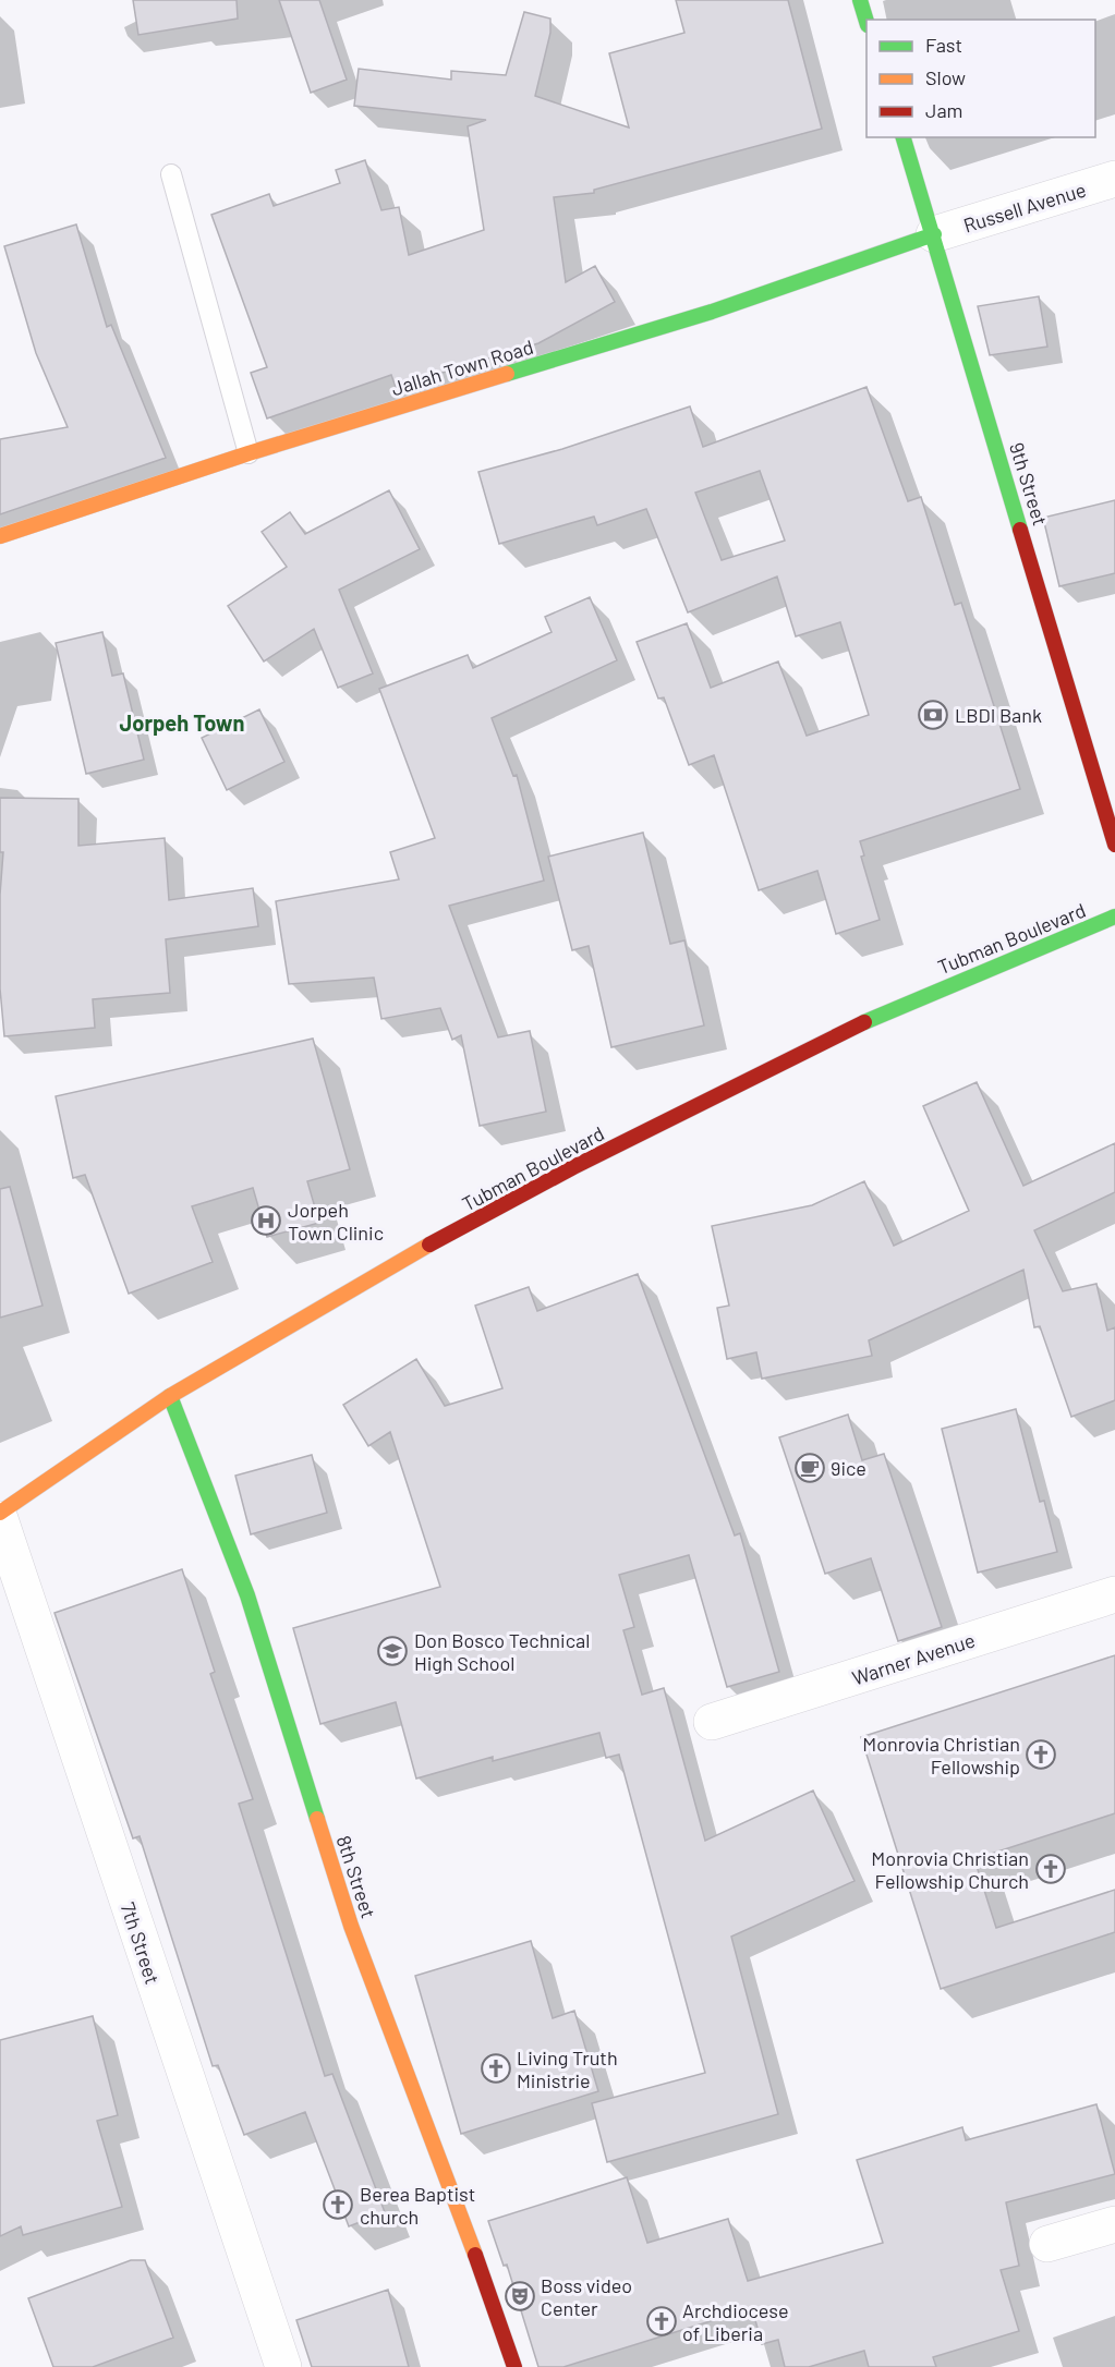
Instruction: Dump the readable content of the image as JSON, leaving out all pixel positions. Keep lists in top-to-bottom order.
{
  "streets": {
    "main road": [
      "Jallah Town Road",
      "9th Street",
      "Tubman Boulevard",
      "8th Street"
    ],
    "street": ["Russell Avenue", "Warner Avenue", "7th Street"]
  },
  "crossings": [
    ["Russell Avenue", "Jallah Town Road"],
    ["Russell Avenue", "9th Street"],
    ["Jallah Town Road", "9th Street"],
    ["Tubman Boulevard", "8th Street"]
  ],
  "districts": ["Jorpeh Town"],
  "places": {
    "bank": ["LBDI Bank"],
    "hospital": ["Jorpeh Town Clinic"],
    "cafe": ["9ice"],
    "school or university": ["Don Bosco Technical High School"],
    "church": [
      "Monrovia Christian Fellowship",
      "Monrovia Christian Fellowship Church",
      "Living Truth Ministrie",
      "Berea Baptist church",
      "Archdiocese of Liberia"
    ],
    "theatre": ["Boss video Center"]
  },
  "legend": ["Fast", "Slow", "Jam"]
}
